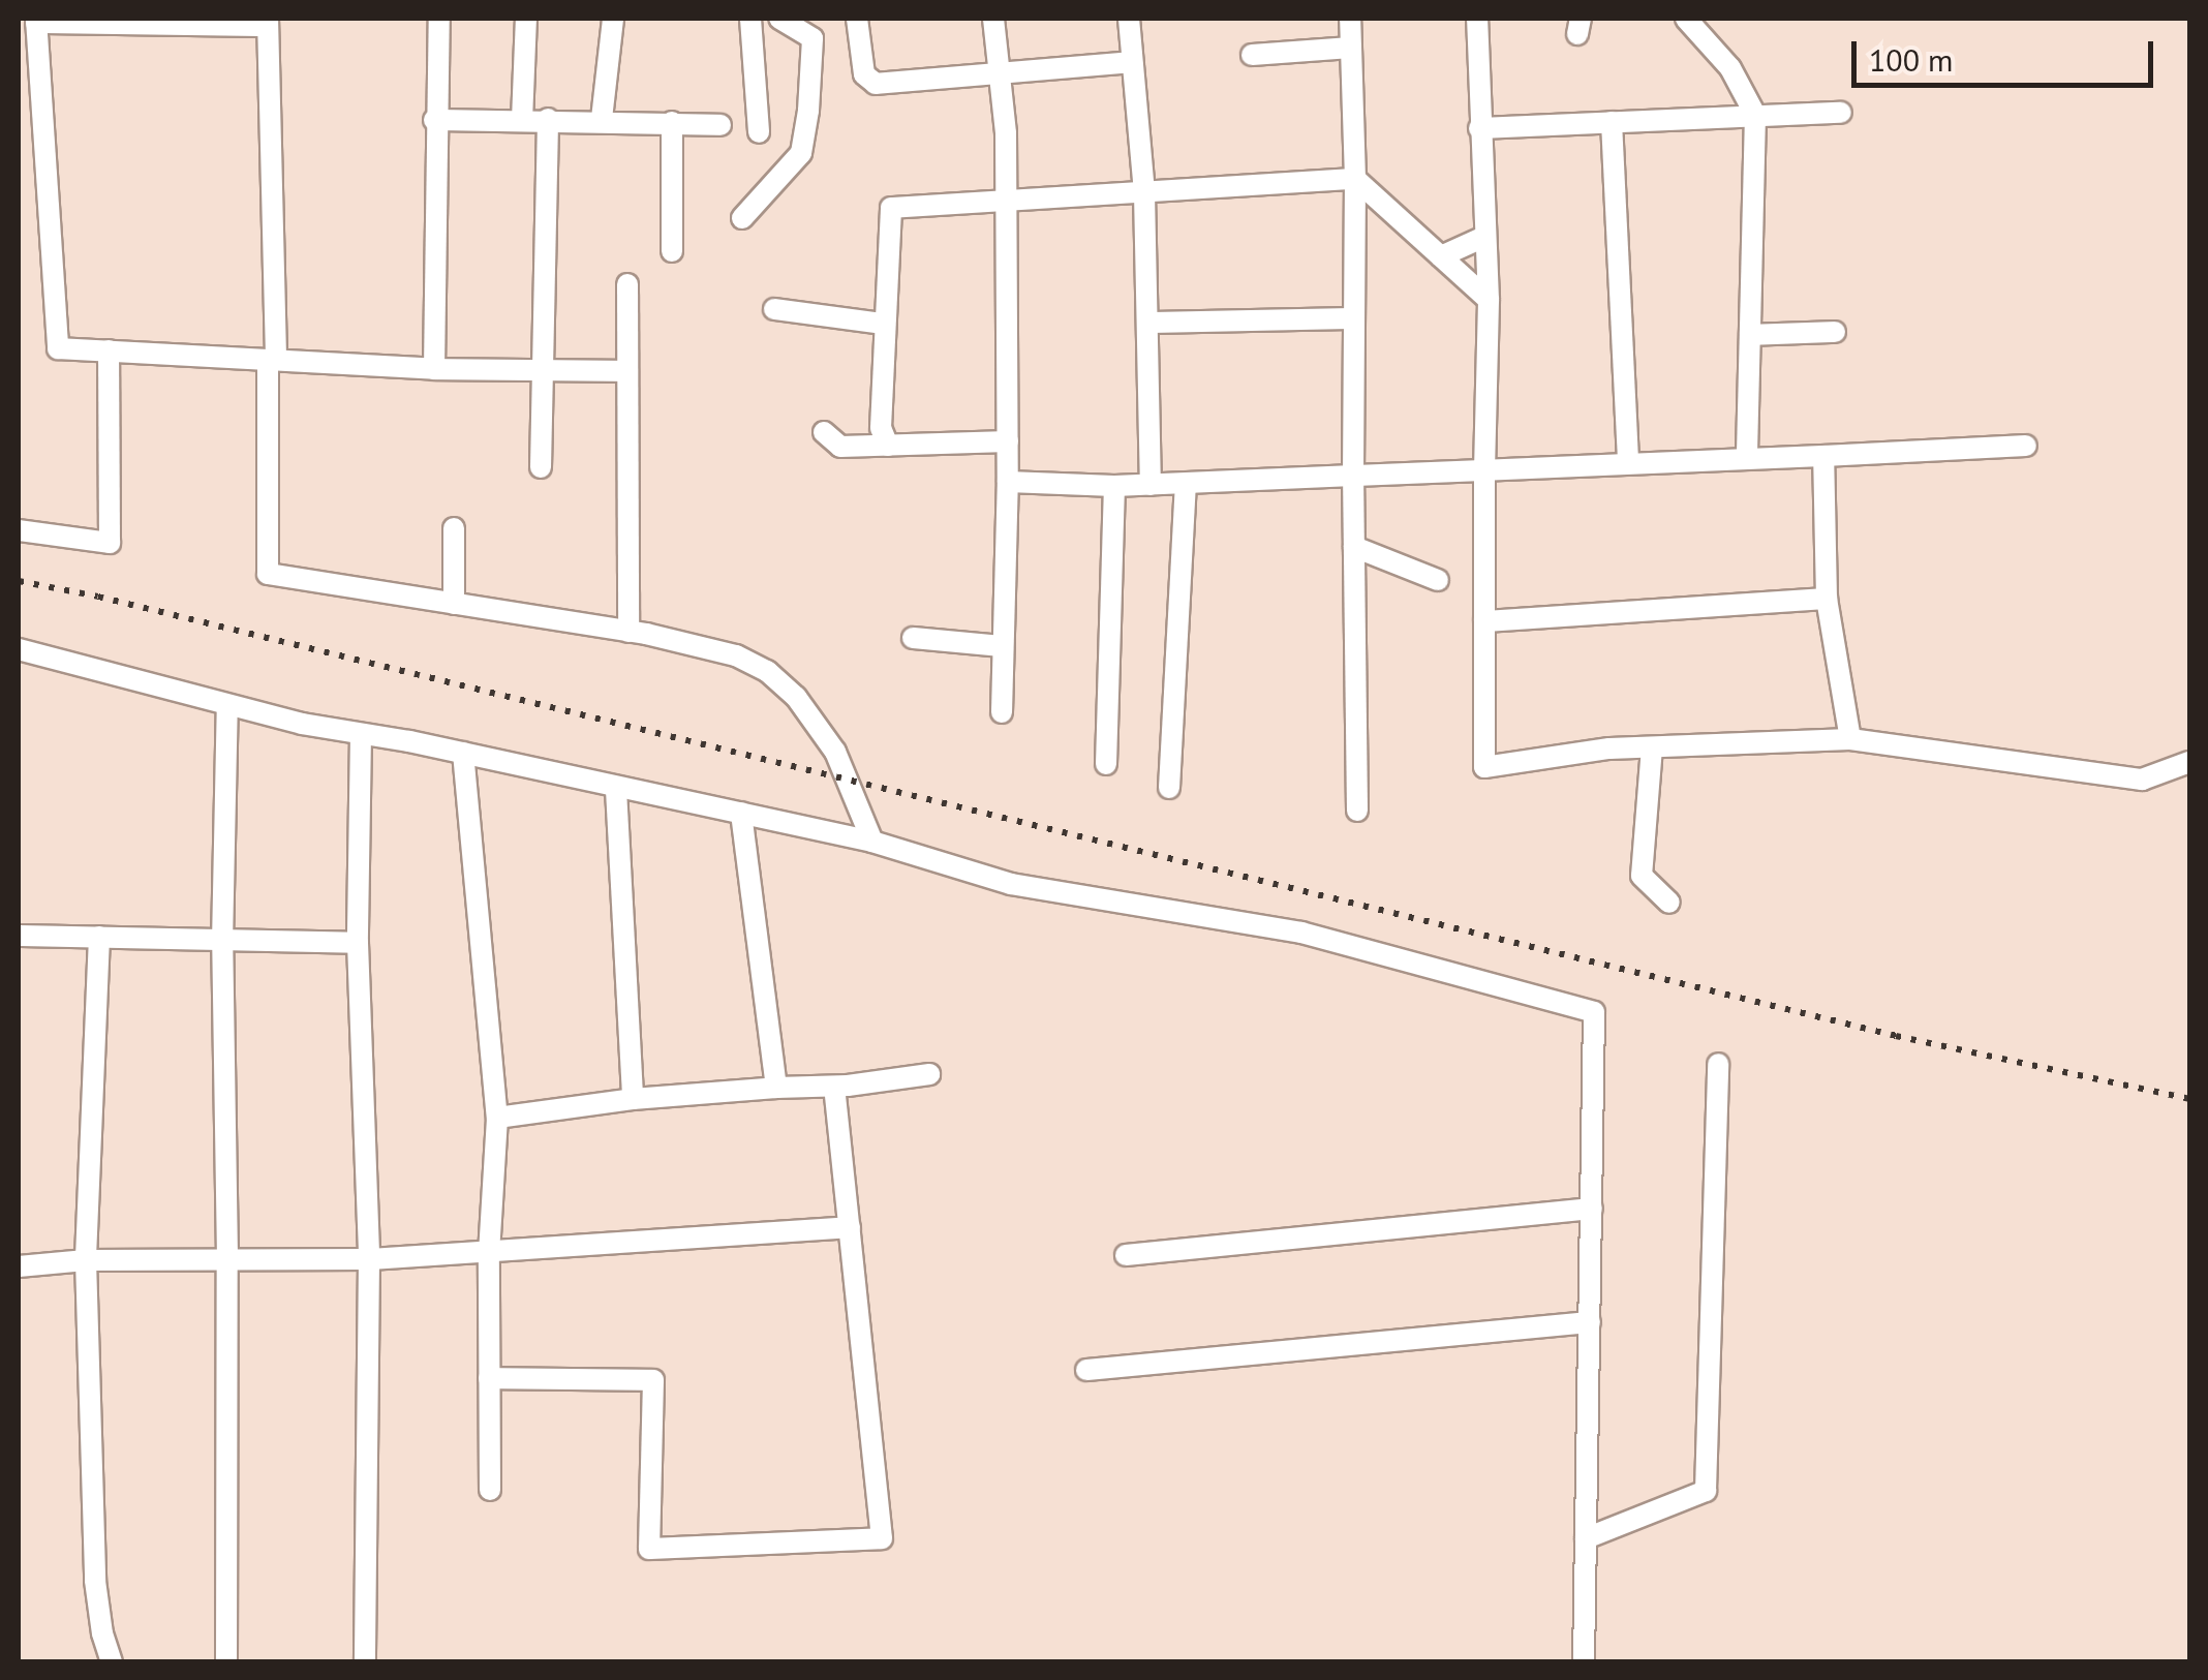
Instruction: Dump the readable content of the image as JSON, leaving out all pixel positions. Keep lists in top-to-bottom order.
{
  "scale_bar": "100 m"
}
